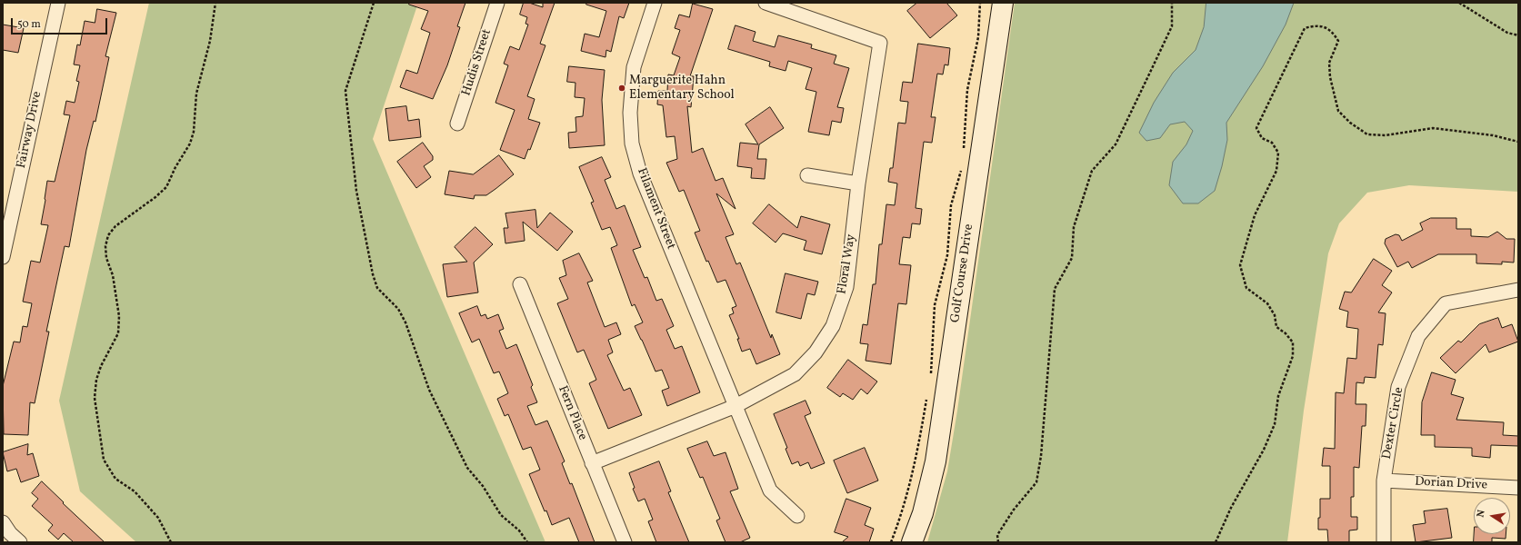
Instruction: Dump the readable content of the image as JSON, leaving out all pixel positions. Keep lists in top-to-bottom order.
{
  "streets": {
    "street": [
      "Hudis Street",
      "Fairway Drive",
      "Filament Street",
      "Floral Way",
      "Golf Course Drive",
      "Fern Place",
      "Dexter Circle",
      "Dorian Drive"
    ]
  },
  "crossings": [
    ["Filament Street", "Floral Way"],
    ["Floral Way", "Fern Place"],
    ["Dexter Circle", "Dorian Drive"]
  ],
  "places": ["Marguerite Hahn Elementary School"],
  "scale_bar": "50 m",
  "north": "left"
}
